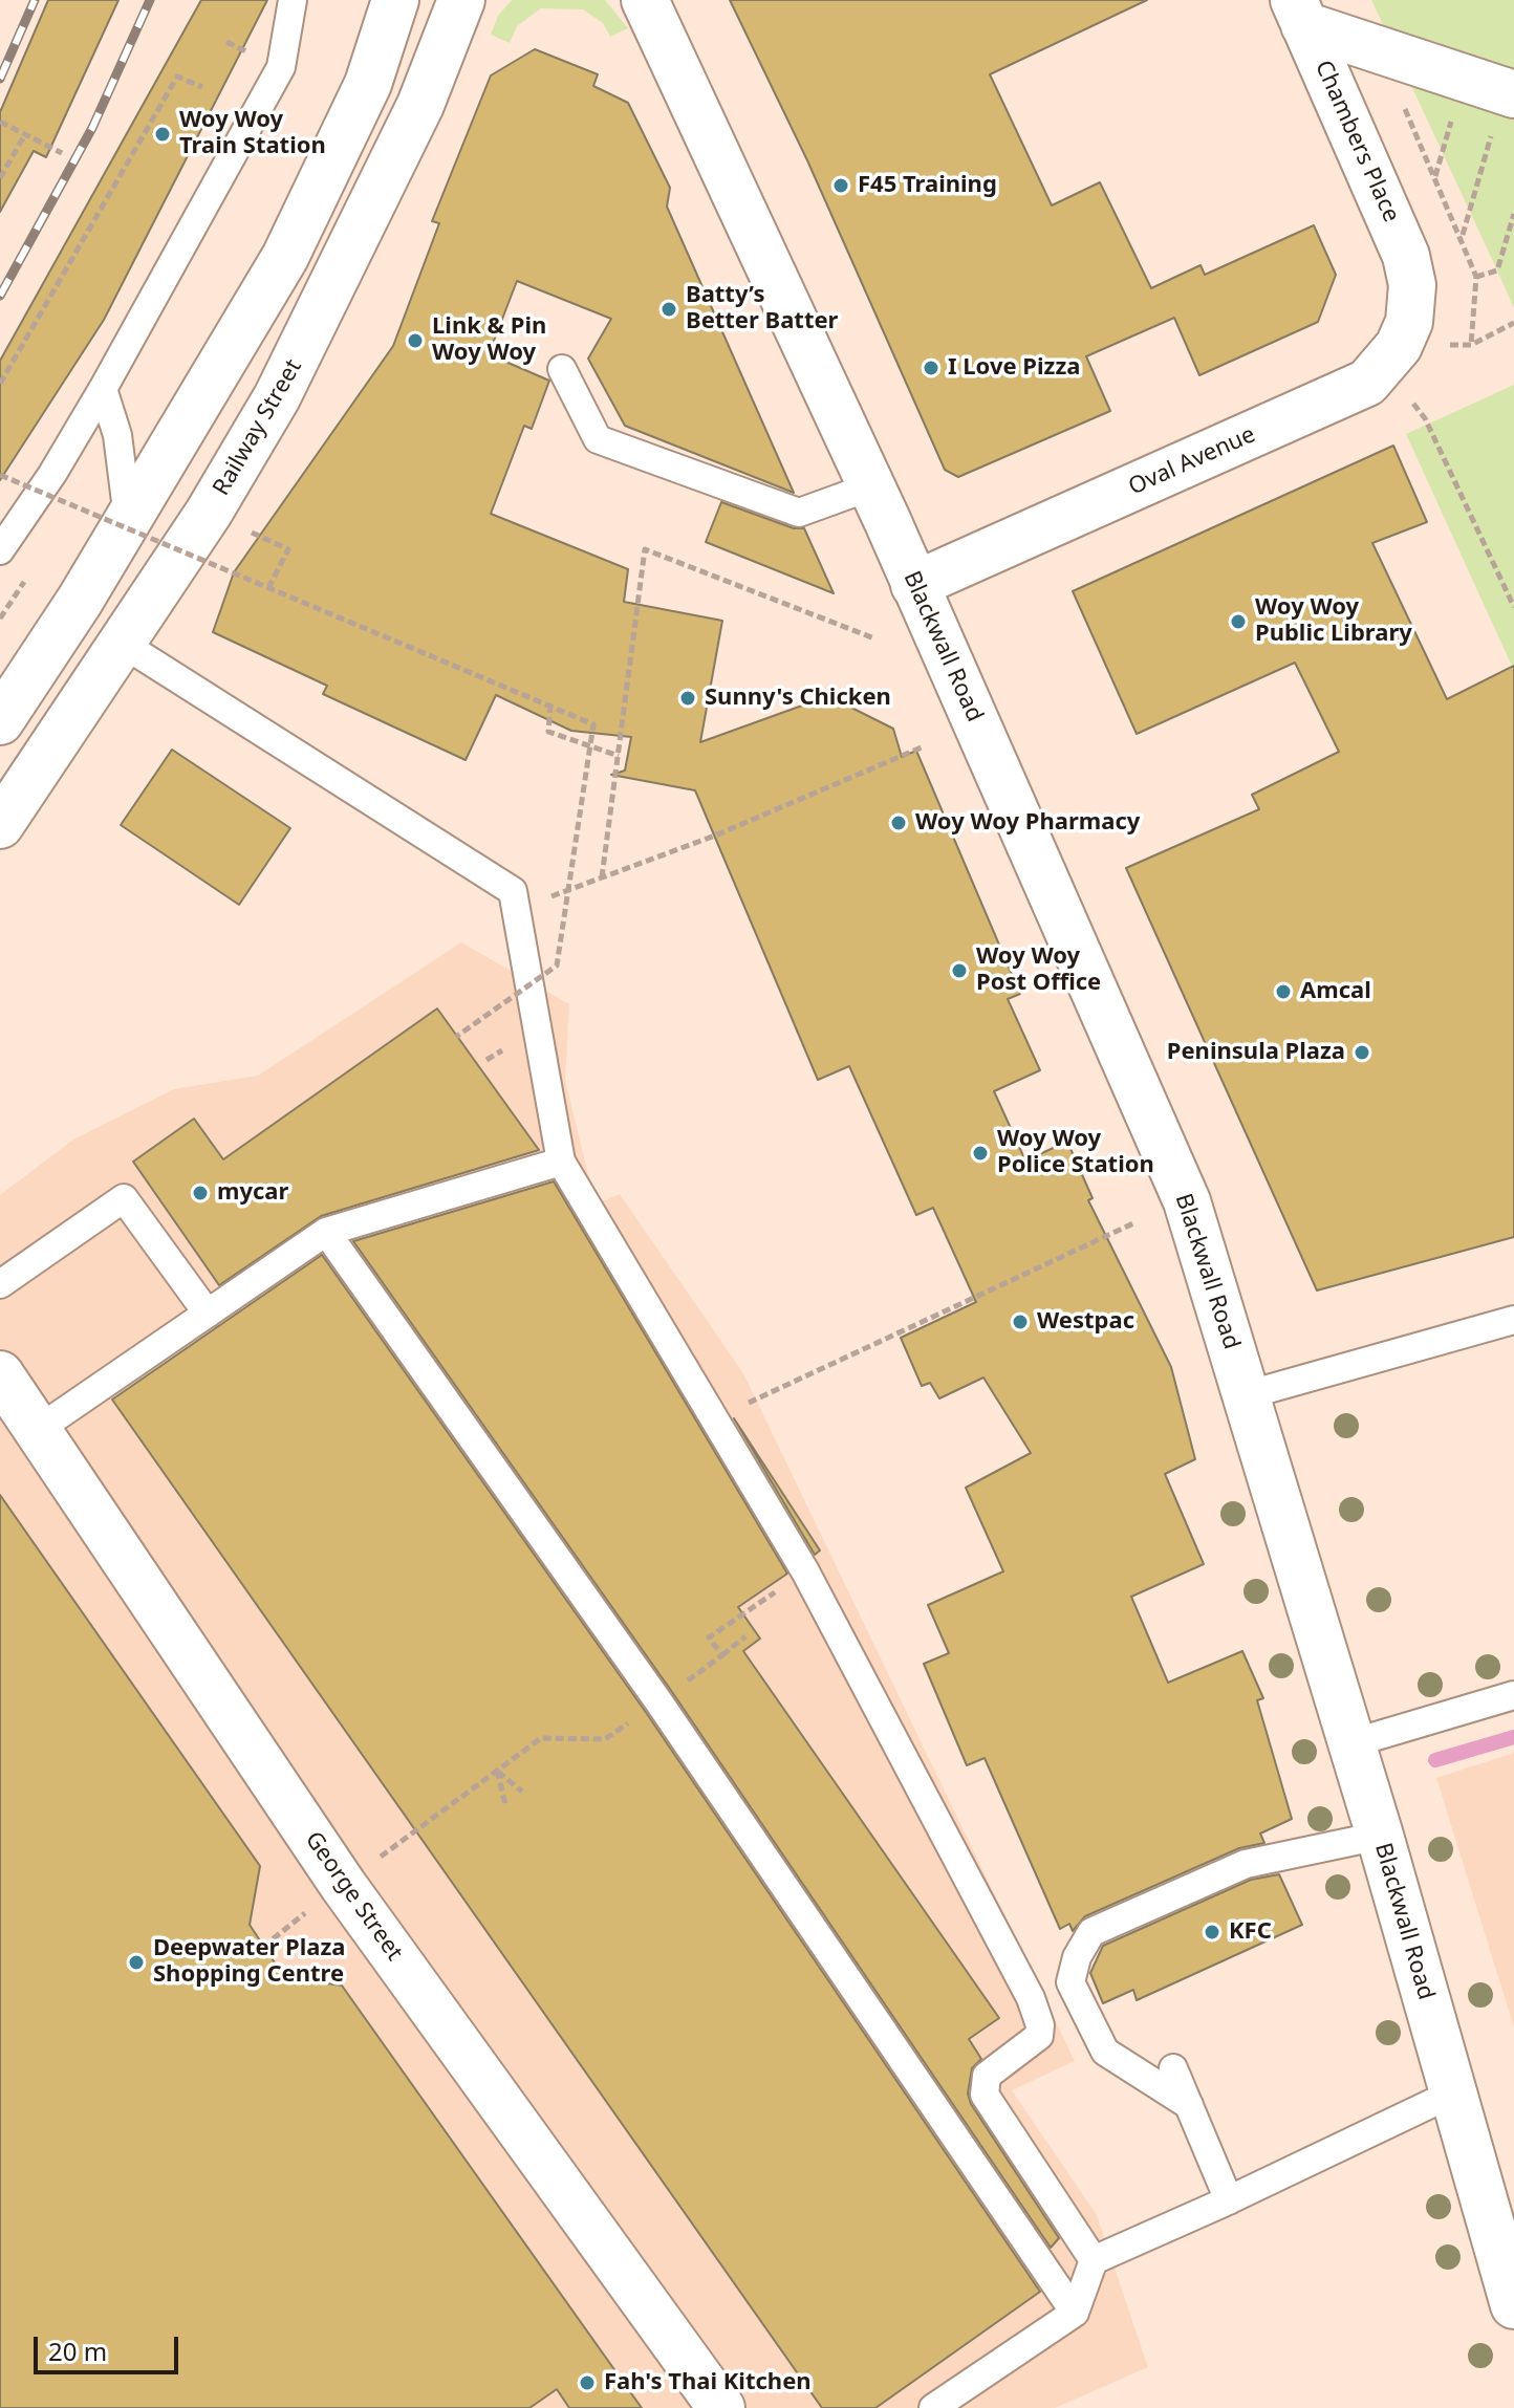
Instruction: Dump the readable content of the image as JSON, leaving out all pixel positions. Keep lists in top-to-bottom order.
{
  "streets": {
    "street": [
      "Chambers Place",
      "Railway Street",
      "Oval Avenue",
      "Blackwall Road",
      "George Street"
    ]
  },
  "crossings": [
    ["Chambers Place", "Oval Avenue"],
    ["Oval Avenue", "Blackwall Road"]
  ],
  "places": [
    "Woy Woy Train Station",
    "F45 Training",
    "Batty’s Better Batter",
    "Link & Pin Woy Woy",
    "I Love Pizza",
    "Woy Woy Public Library",
    "Sunny's Chicken",
    "Woy Woy Pharmacy",
    "Woy Woy Post Office",
    "Amcal",
    "Peninsula Plaza",
    "Woy Woy Police Station",
    "mycar",
    "Westpac",
    "KFC",
    "Deepwater Plaza Shopping Centre",
    "Fah's Thai Kitchen"
  ],
  "scale_bar": "20 m"
}
